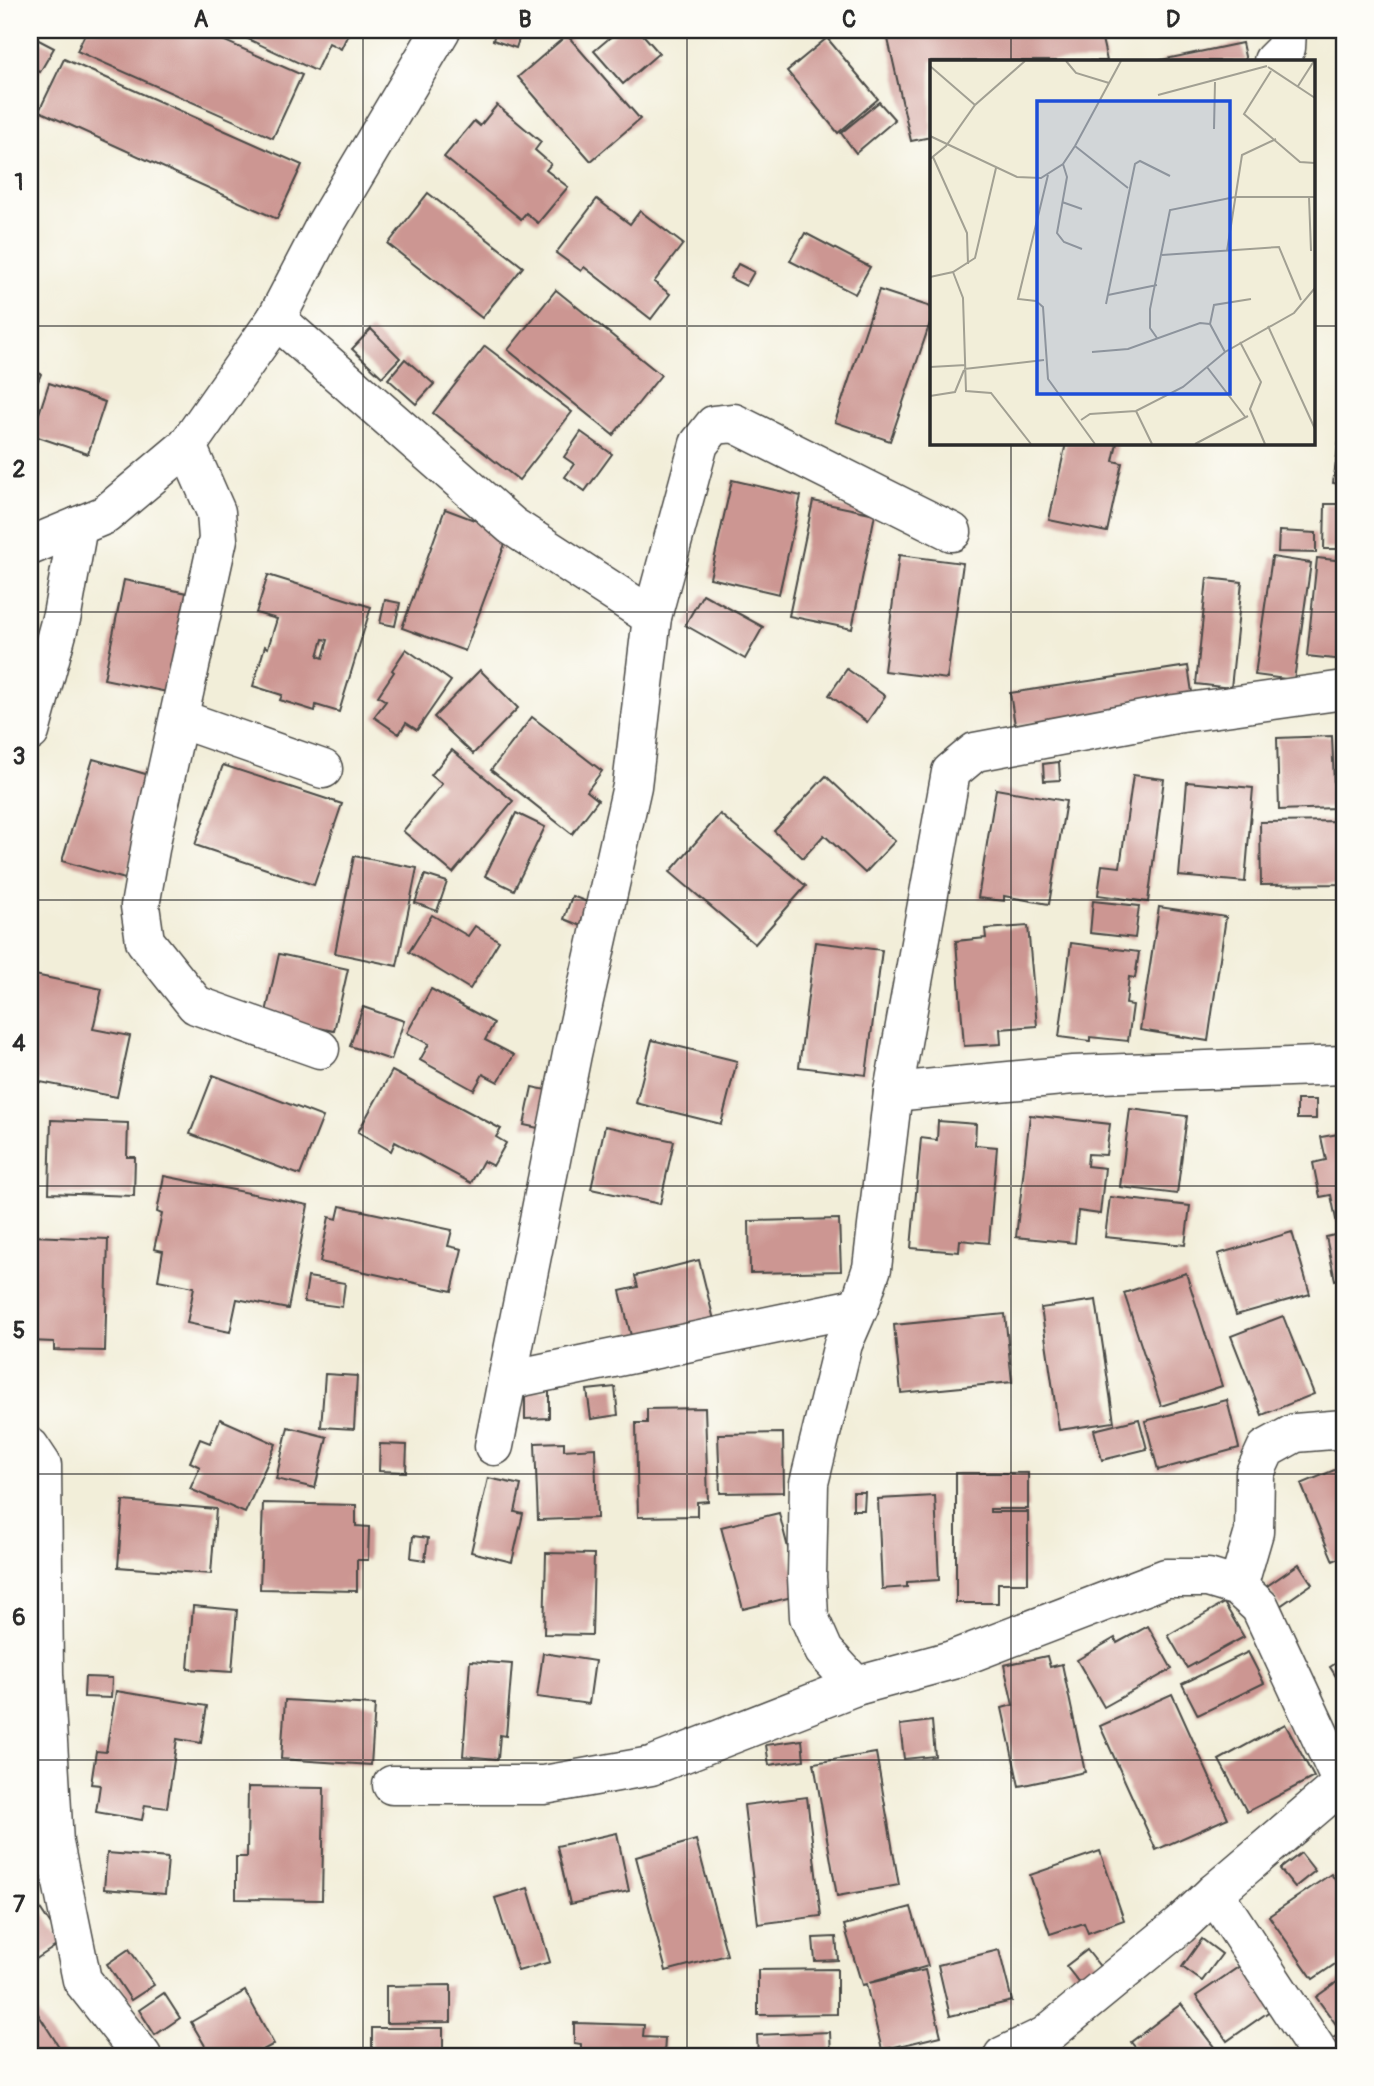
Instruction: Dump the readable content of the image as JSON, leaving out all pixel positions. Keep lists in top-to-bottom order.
{
  "grid": {
    "columns": [
      "A",
      "B",
      "C",
      "D"
    ],
    "rows": [
      "1",
      "2",
      "3",
      "4",
      "5",
      "6",
      "7"
    ]
  }
}
